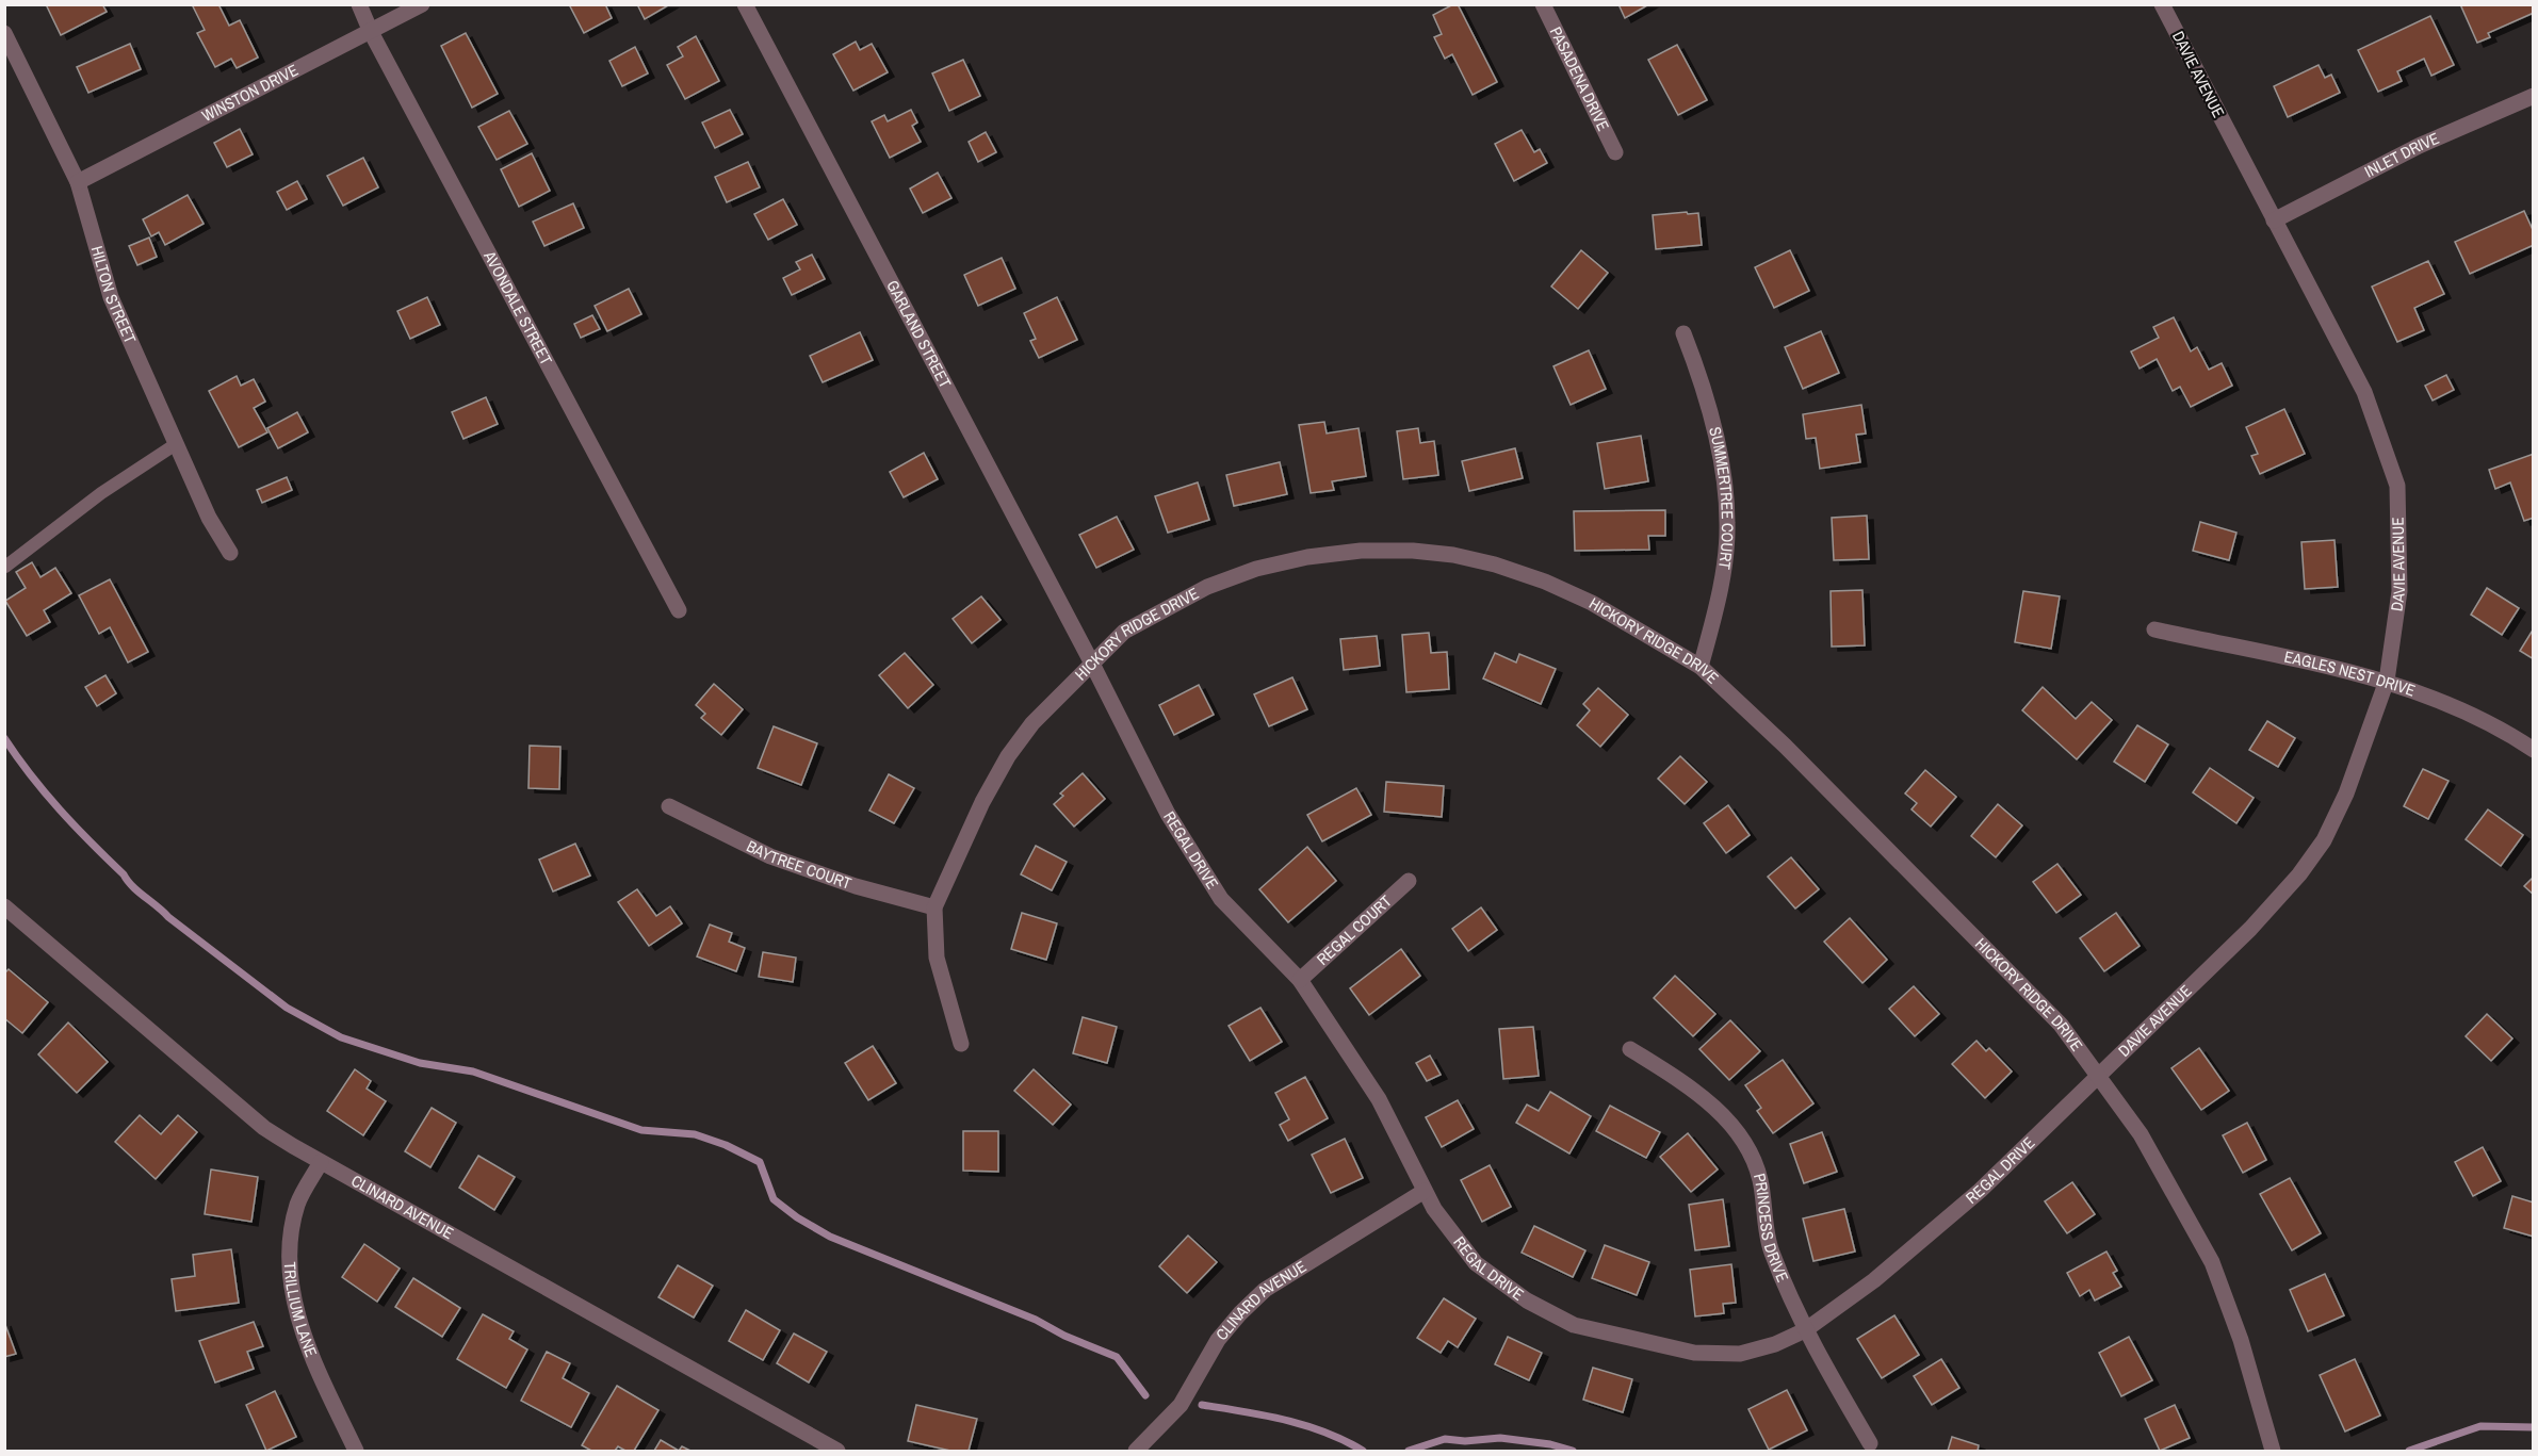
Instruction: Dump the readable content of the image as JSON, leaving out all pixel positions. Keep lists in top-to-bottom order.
{
  "streets": {
    "street": [
      "DAVIE AVENUE",
      "PASADENA DRIVE",
      "WINSTON DRIVE",
      "INLET DRIVE",
      "HILTON STREET",
      "AVONDALE STREET",
      "GARLAND STREET",
      "SUMMERTREE COURT",
      "HICKORY RIDGE DRIVE",
      "EAGLES NEST DRIVE",
      "REGAL DRIVE",
      "BAYTREE COURT",
      "REGAL COURT",
      "CLINARD AVENUE",
      "PRINCESS DRIVE",
      "TRILLIUM LANE"
    ]
  },
  "crossings": [
    ["DAVIE AVENUE", "INLET DRIVE"],
    ["DAVIE AVENUE", "HICKORY RIDGE DRIVE"],
    ["DAVIE AVENUE", "EAGLES NEST DRIVE"],
    ["DAVIE AVENUE", "REGAL DRIVE"],
    ["WINSTON DRIVE", "HILTON STREET"],
    ["WINSTON DRIVE", "AVONDALE STREET"],
    ["GARLAND STREET", "HICKORY RIDGE DRIVE"],
    ["GARLAND STREET", "REGAL DRIVE"],
    ["SUMMERTREE COURT", "HICKORY RIDGE DRIVE"],
    ["HICKORY RIDGE DRIVE", "REGAL DRIVE"],
    ["HICKORY RIDGE DRIVE", "BAYTREE COURT"],
    ["REGAL DRIVE", "REGAL COURT"],
    ["REGAL DRIVE", "CLINARD AVENUE"],
    ["REGAL DRIVE", "PRINCESS DRIVE"],
    ["CLINARD AVENUE", "TRILLIUM LANE"]
  ]
}
